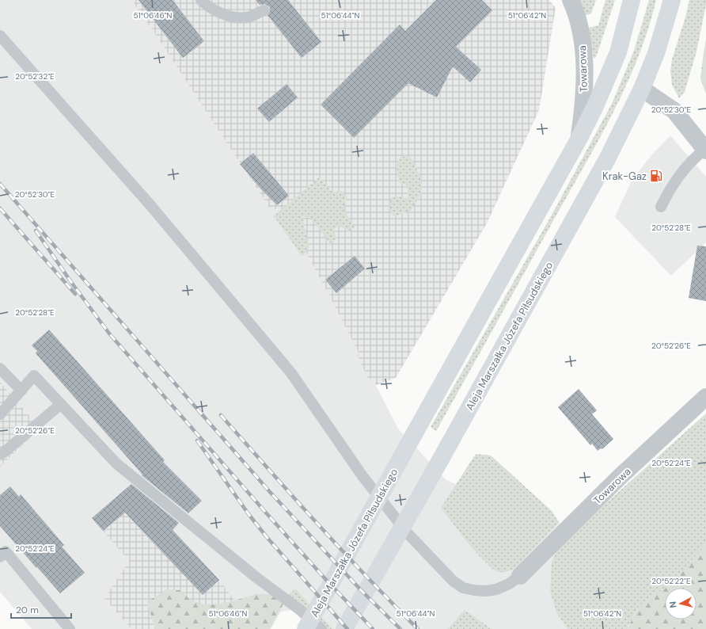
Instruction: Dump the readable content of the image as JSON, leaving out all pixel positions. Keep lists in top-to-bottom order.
{
  "streets": {
    "street": ["Towarowa", "Aleja Marszałka Józefa Piłsudskiego"]
  },
  "crossings": [
    ["Towarowa", "Aleja Marszałka Józefa Piłsudskiego"]
  ],
  "places": {
    "fuel station": ["Krak-Gaz"]
  },
  "scale_bar": "20 m",
  "north": "left",
  "coordinates": [
    "51°06'46\"N",
    "51°06'44\"N",
    "51°06'42\"N",
    "20°52'32\"E",
    "20°52'30\"E",
    "20°52'28\"E",
    "20°52'26\"E",
    "20°52'24\"E",
    "20°52'22\"E"
  ]
}
